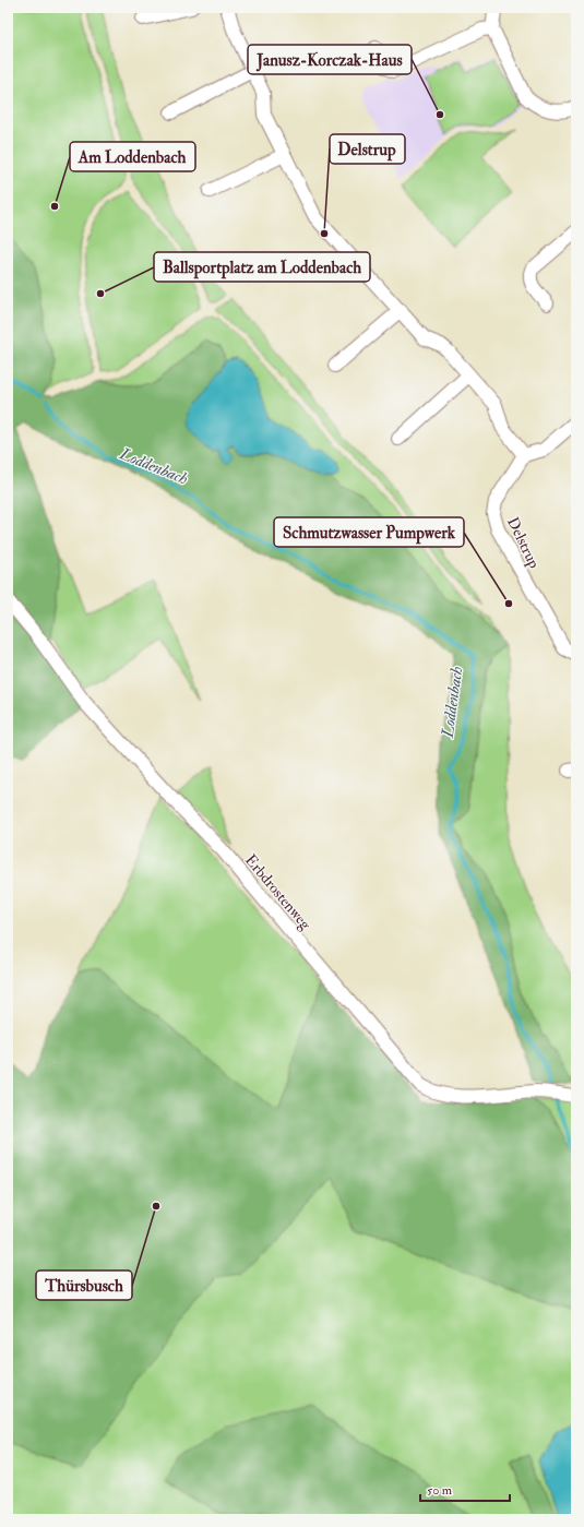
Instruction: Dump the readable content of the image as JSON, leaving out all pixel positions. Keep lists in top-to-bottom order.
{
  "streets": {
    "street": ["Delstrup", "Erbdrostenweg"]
  },
  "water": ["Loddenbach"],
  "places": [
    "Janusz-Korczak-Haus",
    "Am Loddenbach",
    "Delstrup",
    "Ballsportplatz am Loddenbach",
    "Schmutzwasser Pumpwerk",
    "Thürsbusch"
  ],
  "scale_bar": "50 m"
}
